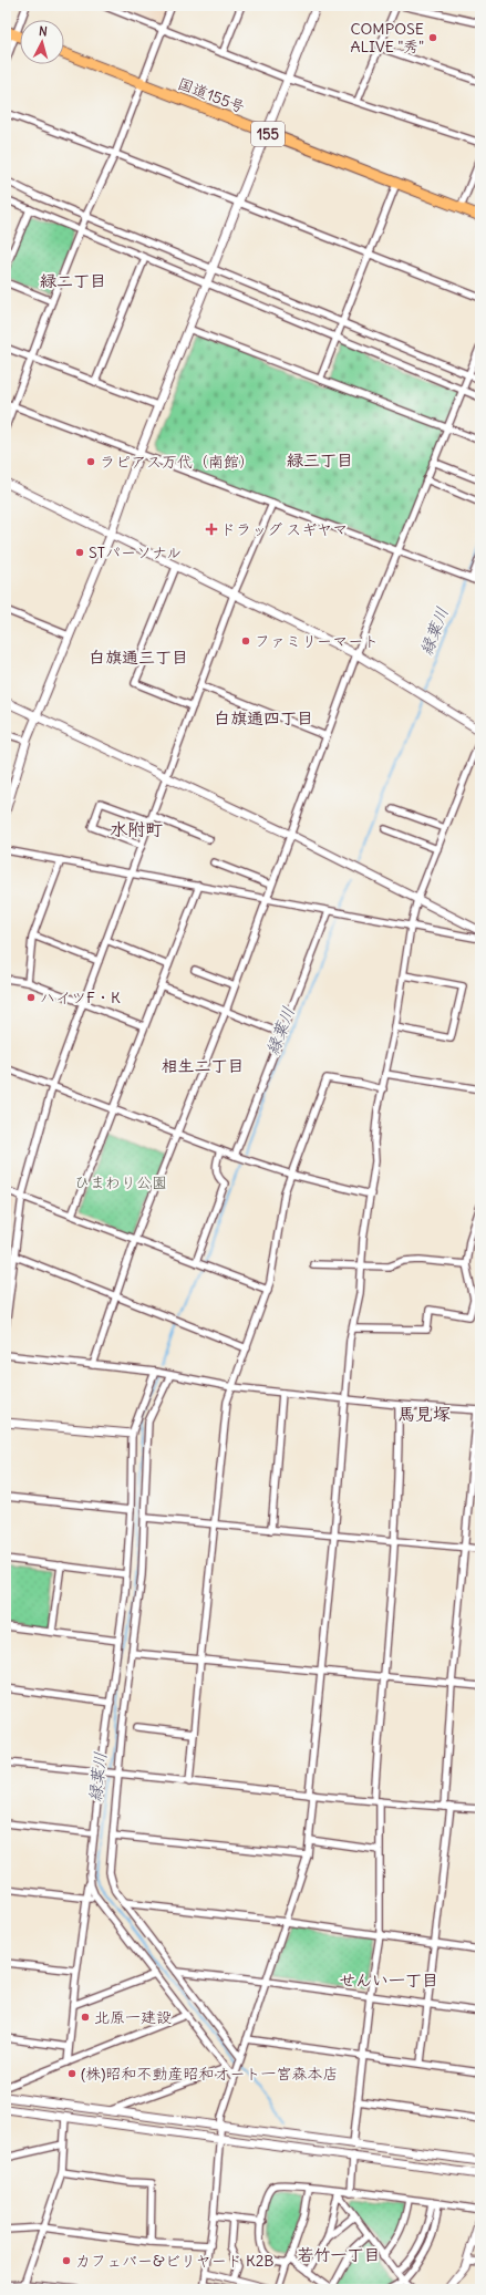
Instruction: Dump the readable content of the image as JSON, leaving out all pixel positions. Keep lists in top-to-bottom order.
{
  "streets": {
    "highway": ["国道155号", "155"]
  },
  "districts": [
    "緑二丁目",
    "緑三丁目",
    "白旗通三丁目",
    "白旗通四丁目",
    "水附町",
    "相生二丁目",
    "馬見塚",
    "せんい一丁目",
    "若竹一丁目"
  ],
  "water": ["縁葉川"],
  "parks": ["ひまわり公園"],
  "places": {
    "other": [
      "COMPOSE ALIVE \"秀\"",
      "ラピアス万代（南館）",
      "STパーソナル",
      "ファミリーマート",
      "ハイツF・K",
      "北原一建設",
      "(株)昭和不動産昭和オート一宮森本店",
      "カフェバー&ビリヤード K2B"
    ],
    "health": ["ドラッグ スギヤマ"]
  },
  "north": "top"
}
